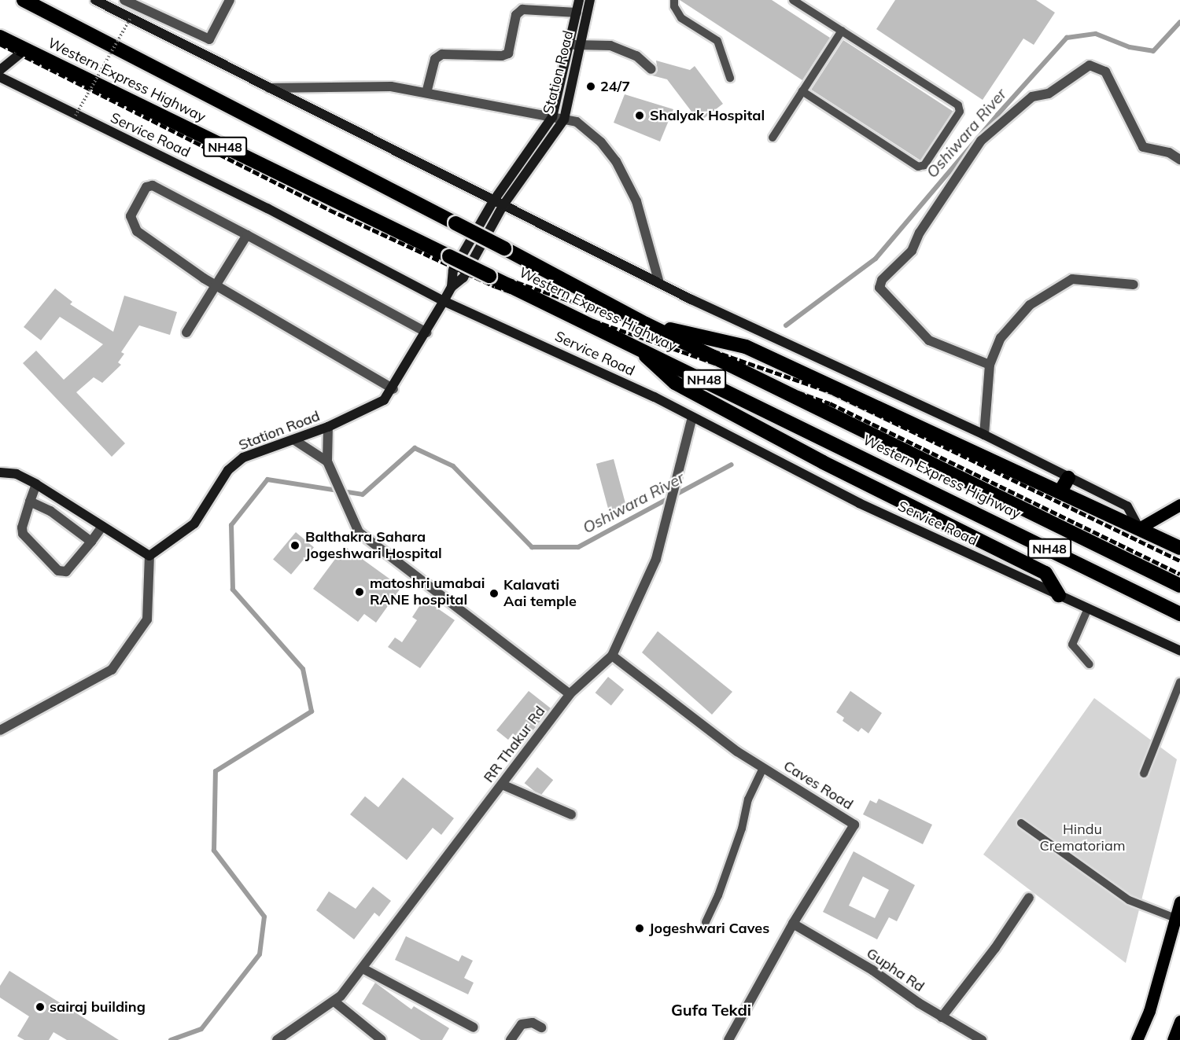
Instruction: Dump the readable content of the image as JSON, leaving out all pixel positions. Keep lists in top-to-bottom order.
{
  "streets": {
    "highway": ["Western Express Highway", "NH48"],
    "street": [
      "Station Road",
      "Service Road",
      "RR Thakur Rd",
      "Caves Road",
      "Gupha Rd"
    ]
  },
  "crossings": [
    ["Station Road", "Service Road"],
    ["Service Road", "RR Thakur Rd"],
    ["RR Thakur Rd", "Caves Road"],
    ["Caves Road", "Gupha Rd"]
  ],
  "districts": ["Gufa Tekdi"],
  "water": ["Oshiwara River"],
  "parks": ["Hindu Crematoriam"],
  "places": [
    "24/7",
    "Shalyak Hospital",
    "Balthakra Sahara Jogeshwari Hospital",
    "matoshri umabai RANE hospital",
    "Kalavati Aai temple",
    "Jogeshwari Caves",
    "sairaj building"
  ]
}
